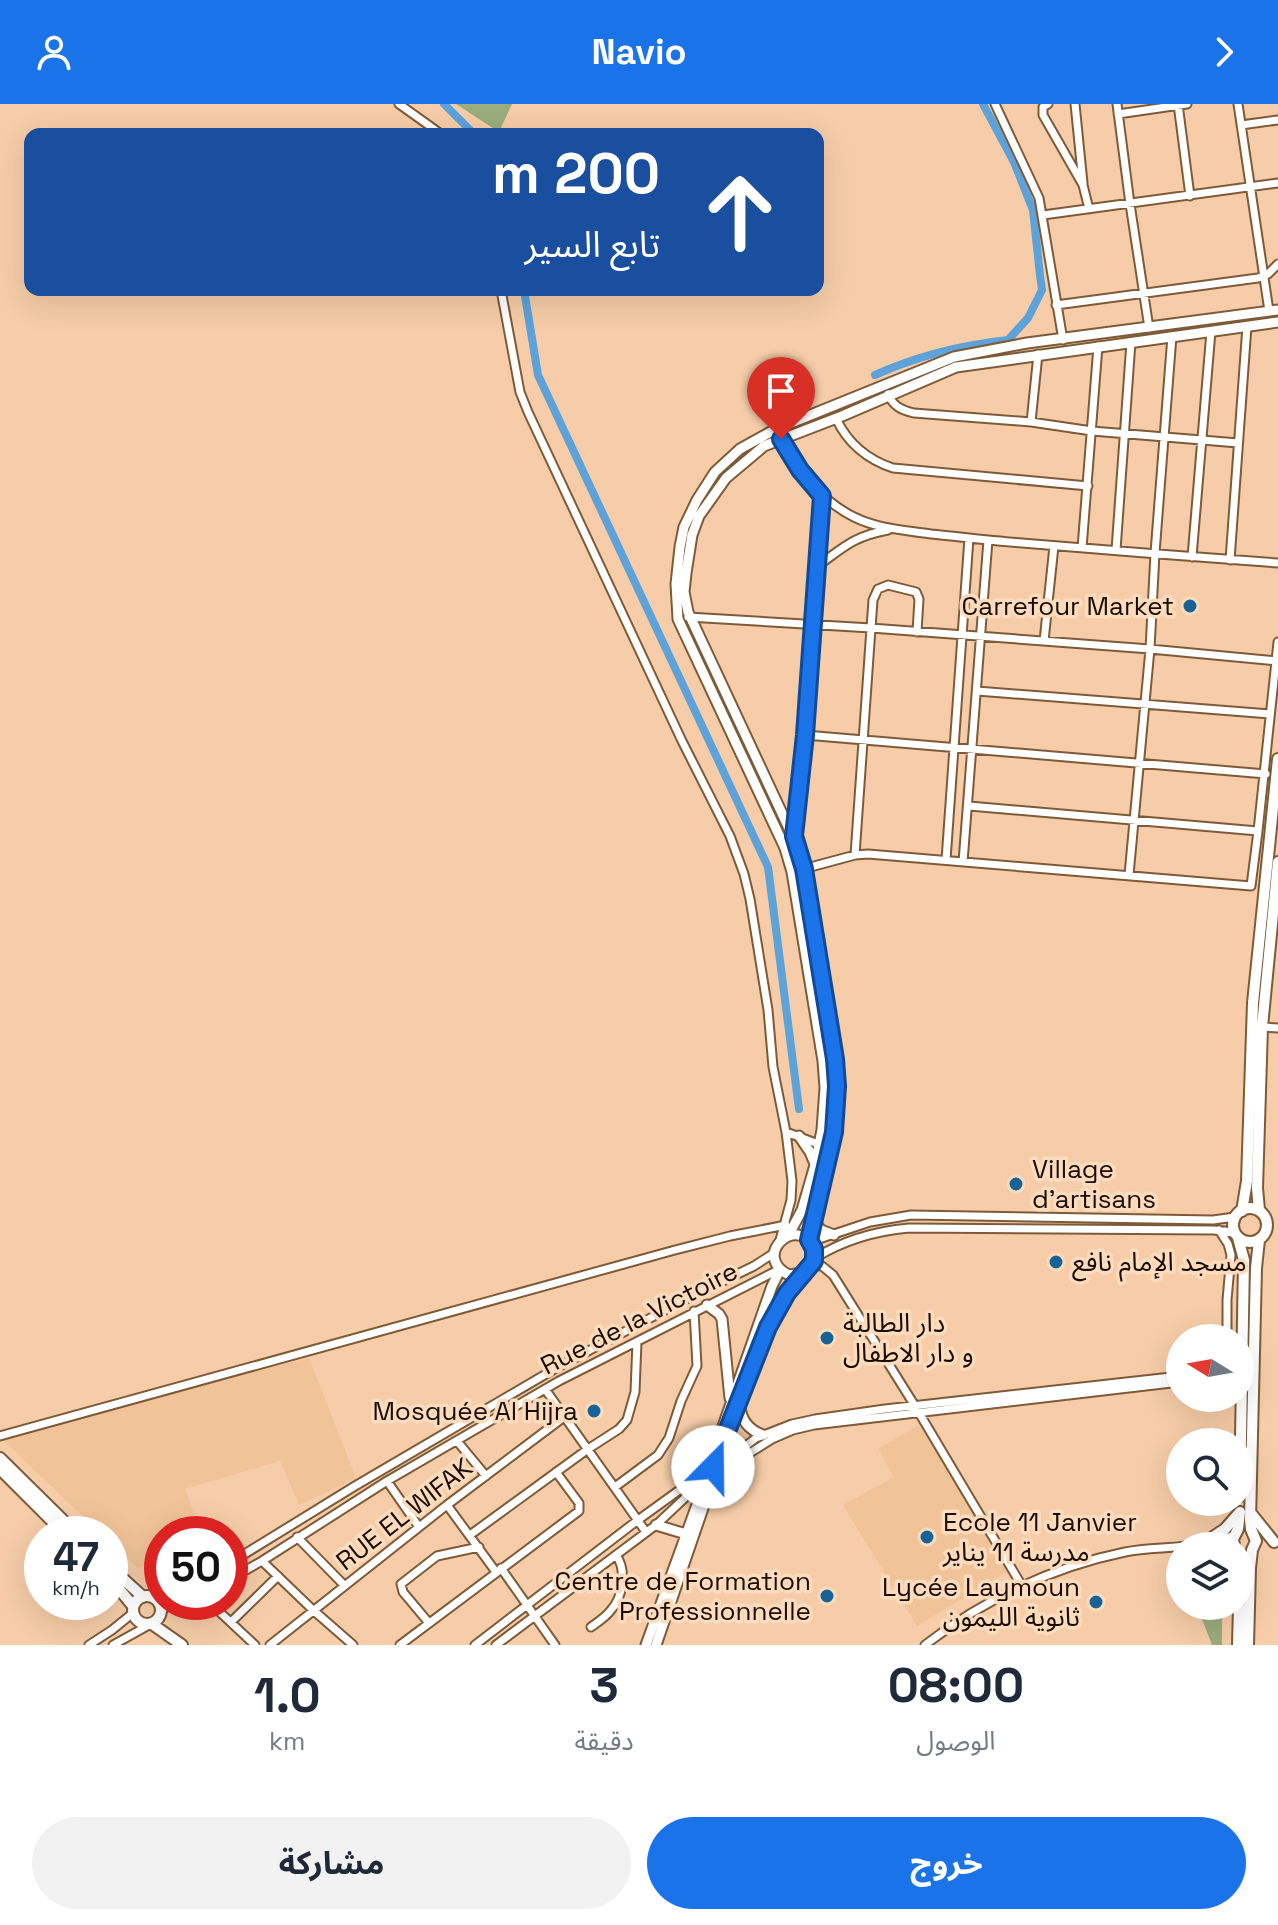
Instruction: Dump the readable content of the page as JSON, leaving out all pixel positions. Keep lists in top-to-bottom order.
{
  "streets": {
    "street": ["Rue de la Victoire", "RUE EL WIFAK"]
  },
  "places": [
    "Carrefour Market",
    "Village d'artisans",
    "مسجد الإمام نافع",
    "دار الطالبة و دار الاطفال",
    "Mosquée Al Hijra",
    "Ecole 11 Janvier مدرسة 11 يناير",
    "Centre de Formation Professionnelle",
    "Lycée Laymoun ثانوية الليمون"
  ],
  "north": "left",
  "page": {
    "header": "Navio",
    "turn": ["200 m", "تابع السير"],
    "speed": "47 km/h",
    "limit": "50",
    "eta": [
      "08:00",
      "الوصول",
      "3",
      "دقيقة",
      "1.0",
      "km"
    ],
    "buttons": ["خروج", "مشاركة"]
  }
}
